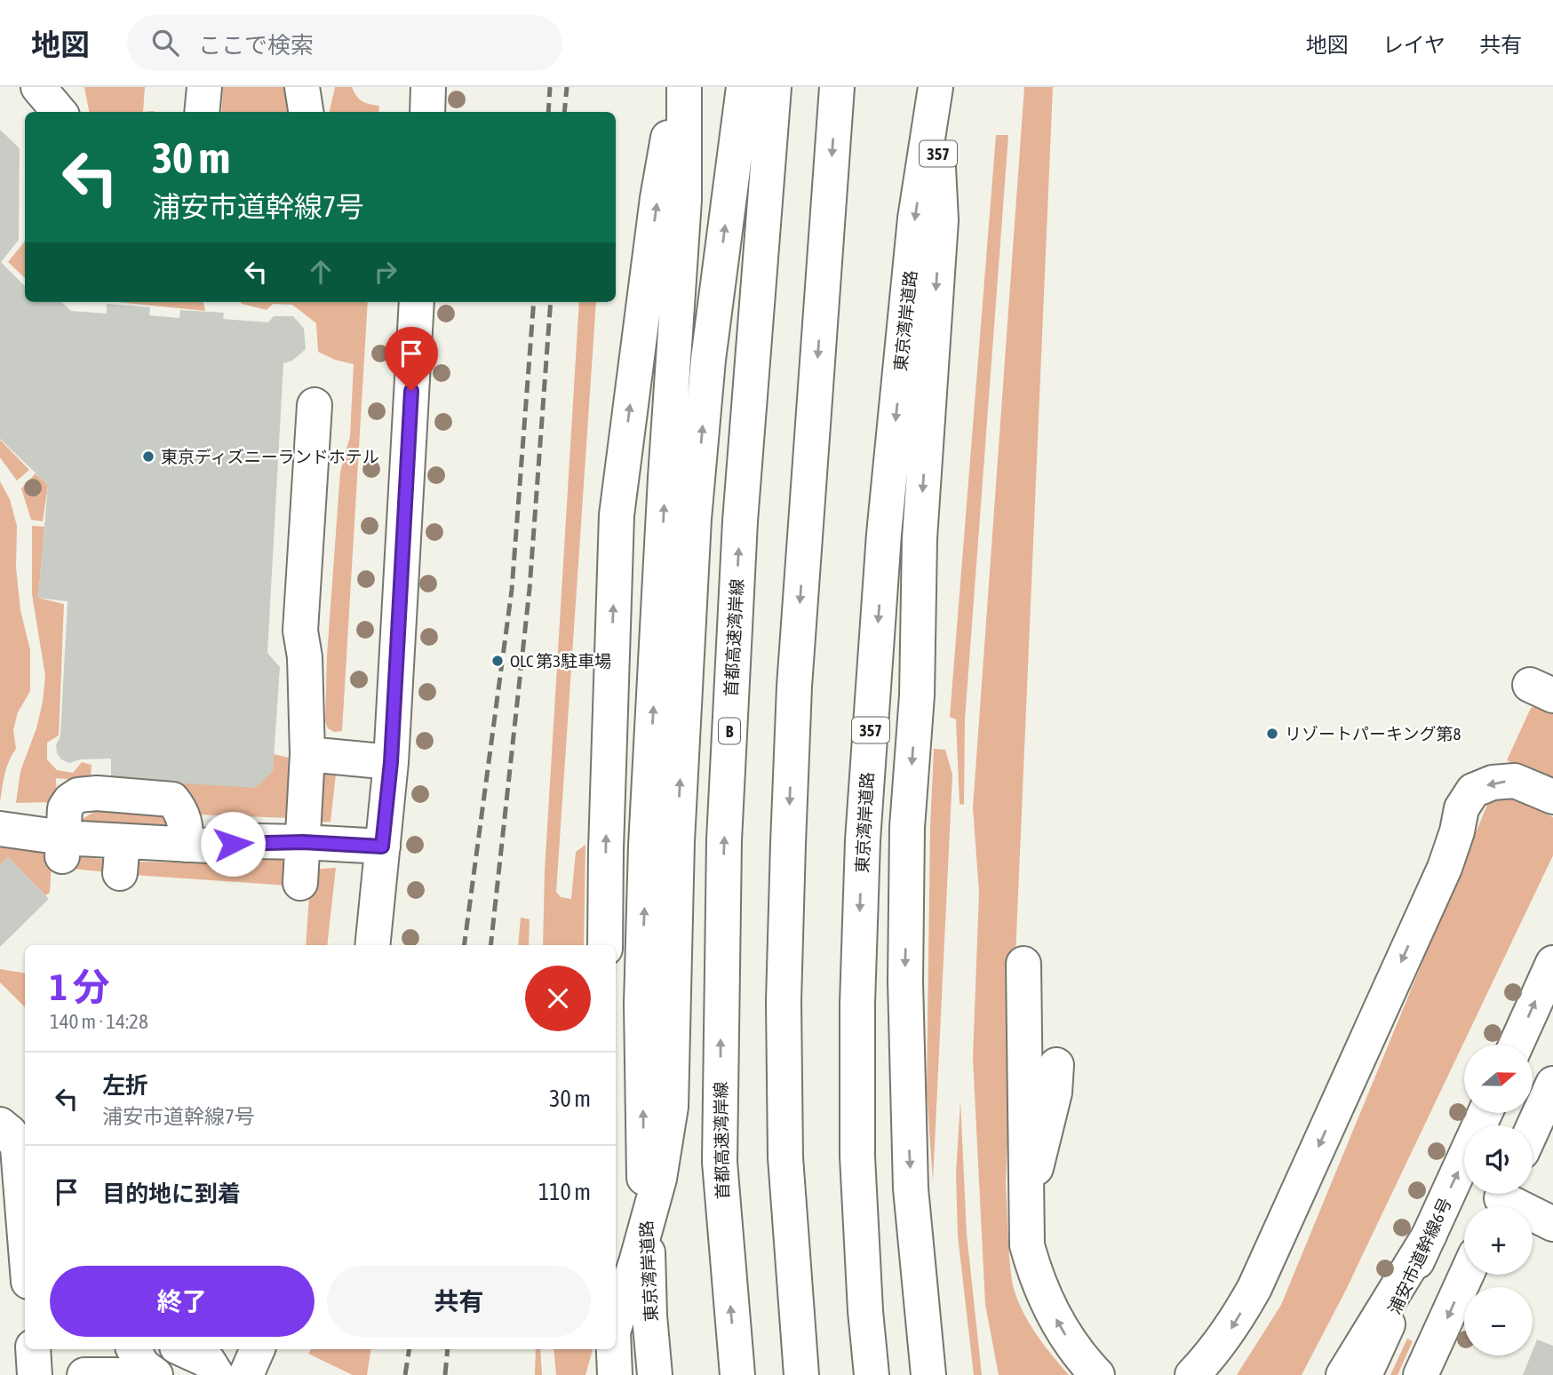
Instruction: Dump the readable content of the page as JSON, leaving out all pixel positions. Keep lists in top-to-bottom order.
{
  "streets": {
    "main road": [
      "357",
      "東京湾岸道路",
      "首都高速湾岸線",
      "B",
      "浦安市道幹線6号"
    ]
  },
  "places": ["東京ディズニーランドホテル", "OLC 第3駐車場", "リゾートパーキング第8"],
  "north": "right",
  "page": {
    "header": "地図",
    "search": "ここで検索",
    "nav": ["地図", "レイヤ", "共有"],
    "turn": ["30 m", "浦安市道幹線7号"],
    "heading": ["1 分", "140 m · 14:28"],
    "map_buttons": ["+", "−"],
    "list": [
      {
        "name": "左折",
        "note": "浦安市道幹線7号",
        "value": "30 m"
      },
      {
        "name": "目的地に到着",
        "value": "110 m"
      }
    ],
    "buttons": ["終了", "共有"]
  }
}
